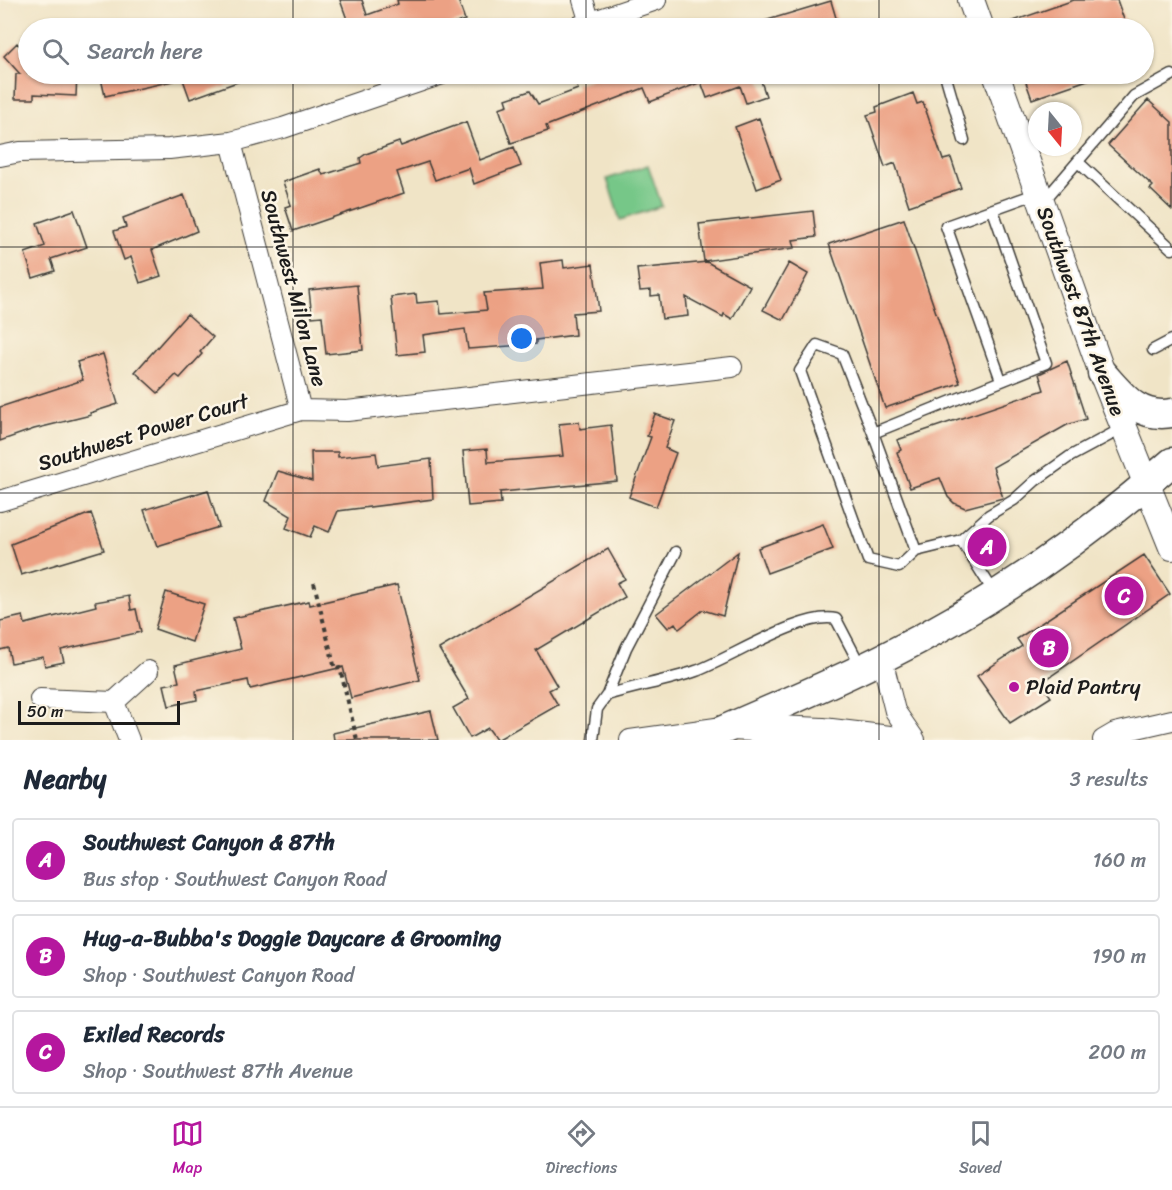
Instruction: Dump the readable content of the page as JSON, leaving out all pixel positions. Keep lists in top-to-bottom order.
{
  "streets": {
    "street": ["Southwest Milon Lane", "Southwest 87th Avenue", "Southwest Power Court"]
  },
  "crossings": [
    ["Southwest Milon Lane", "Southwest Power Court"]
  ],
  "places": ["Plaid Pantry"],
  "scale_bar": "50 m",
  "north": "bottom",
  "page": {
    "search": "Search here",
    "pins": ["A", "C", "B"],
    "scale": "50 m",
    "heading": ["Nearby", "3 results"],
    "list": [
      {
        "mark": "A",
        "name": "Southwest Canyon & 87th",
        "note": "Bus stop · Southwest Canyon Road",
        "value": "160 m"
      },
      {
        "mark": "B",
        "name": "Hug-a-Bubba's Doggie Daycare & Grooming",
        "note": "Shop · Southwest Canyon Road",
        "value": "190 m"
      },
      {
        "mark": "C",
        "name": "Exiled Records",
        "note": "Shop · Southwest 87th Avenue",
        "value": "200 m"
      }
    ],
    "nav": ["Map", "Directions", "Saved"]
  }
}
